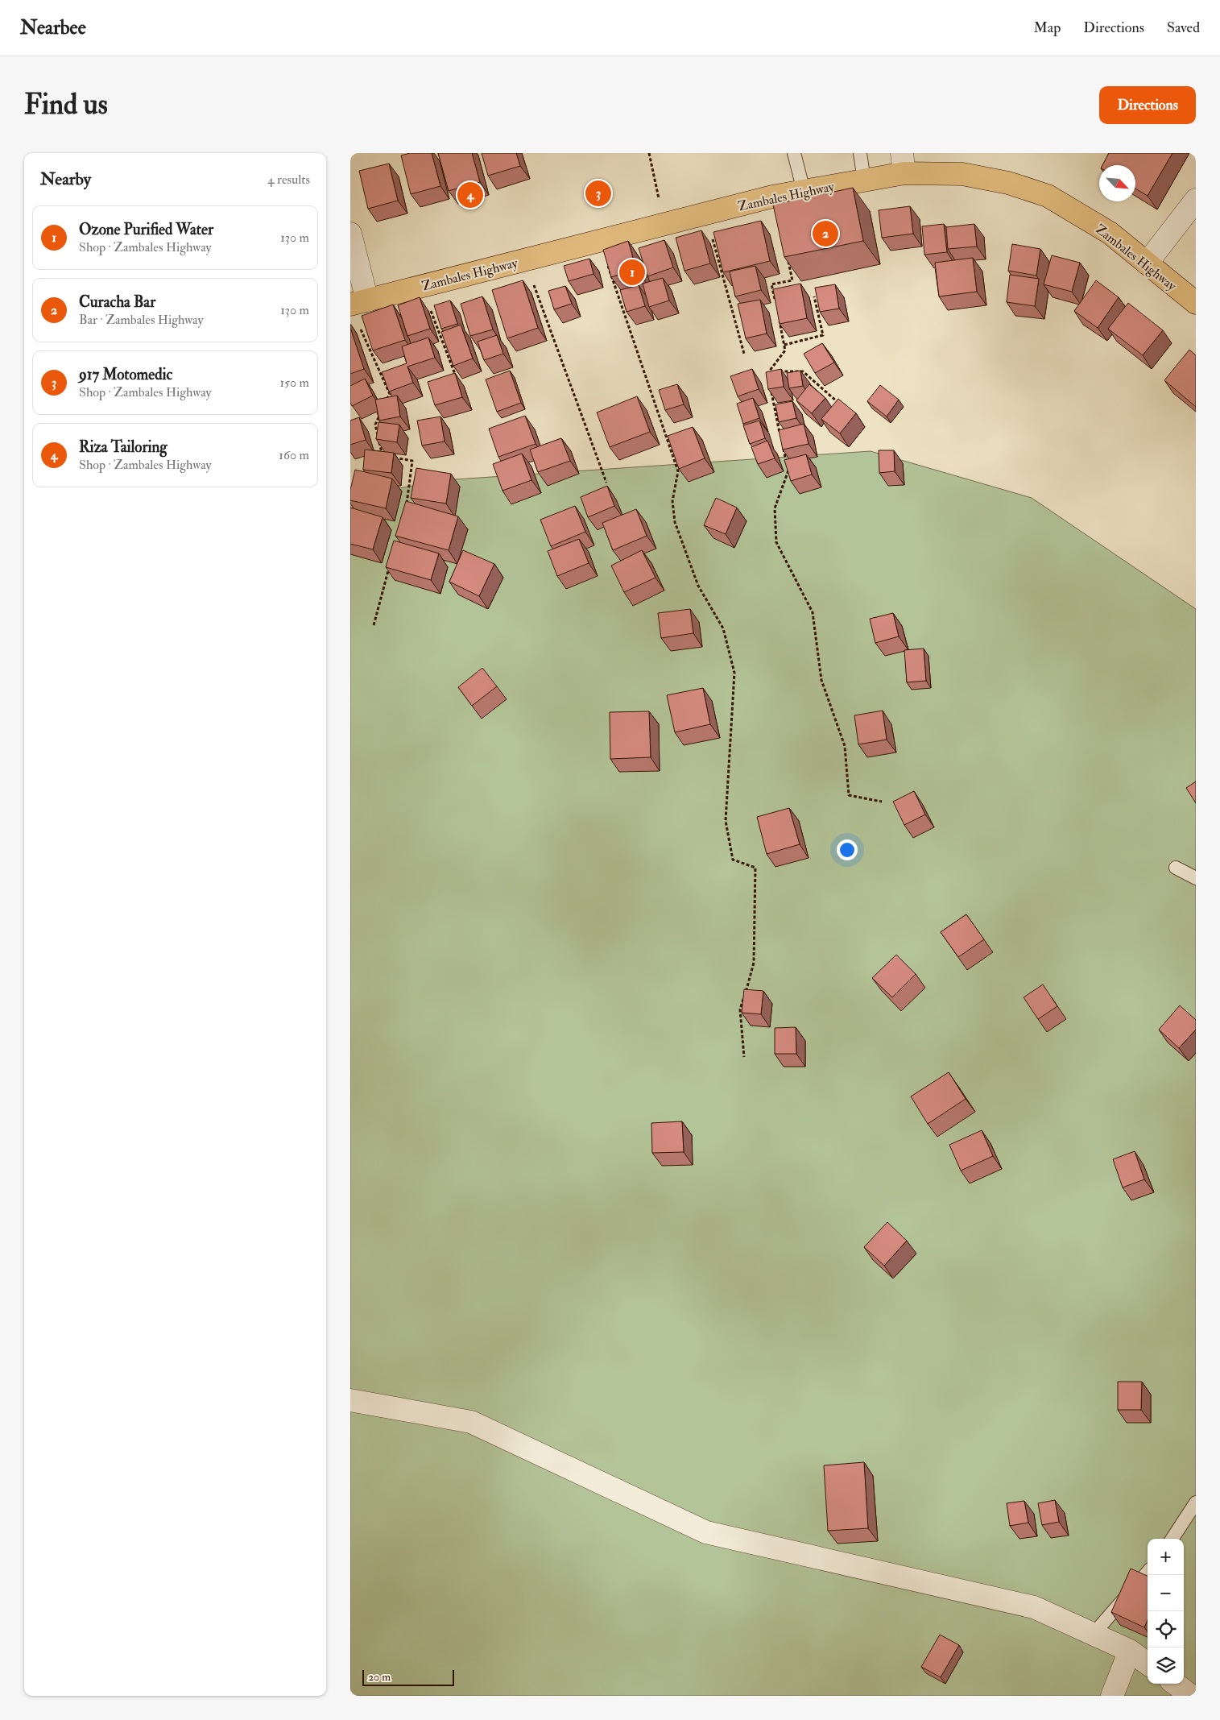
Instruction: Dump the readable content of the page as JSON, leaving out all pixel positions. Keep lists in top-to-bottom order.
{
  "streets": {
    "main road": ["Zambales Highway"]
  },
  "scale_bar": "20 m",
  "north": "bottom right",
  "page": {
    "header": "Nearbee",
    "nav": ["Map", "Directions", "Saved"],
    "buttons": "Directions",
    "title": "Find us",
    "heading": ["Nearby", "4 results"],
    "pins": [
      "3",
      "4",
      "2",
      "1"
    ],
    "list": [
      {
        "mark": "1",
        "name": "Ozone Purified Water",
        "note": "Shop · Zambales Highway",
        "value": "130 m"
      },
      {
        "mark": "2",
        "name": "Curacha Bar",
        "note": "Bar · Zambales Highway",
        "value": "130 m"
      },
      {
        "mark": "3",
        "name": "917 Motomedic",
        "note": "Shop · Zambales Highway",
        "value": "150 m"
      },
      {
        "mark": "4",
        "name": "Riza Tailoring",
        "note": "Shop · Zambales Highway",
        "value": "160 m"
      }
    ],
    "map_buttons": ["+", "−"],
    "scale": "20 m"
  }
}
